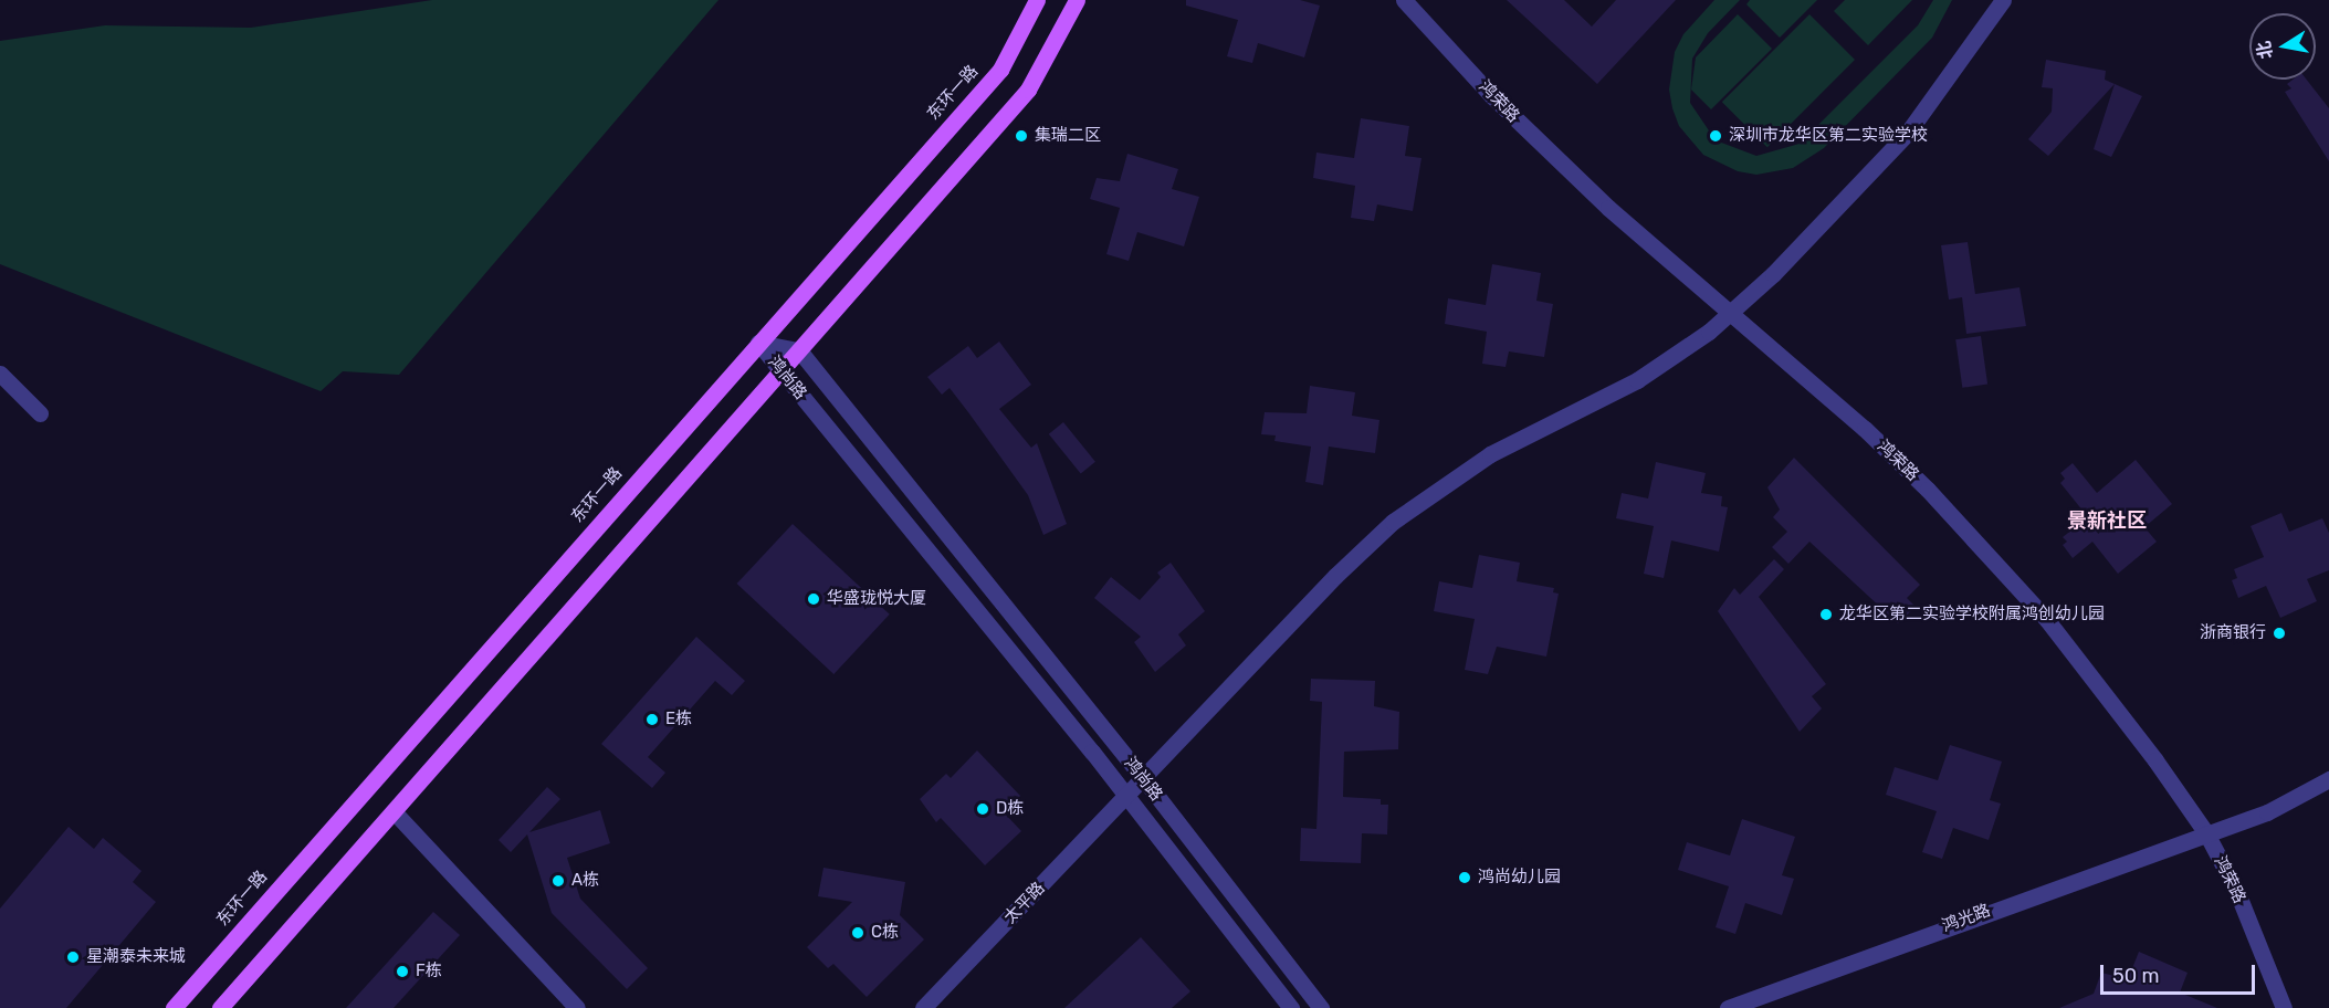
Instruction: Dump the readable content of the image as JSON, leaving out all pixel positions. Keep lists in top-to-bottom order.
{
  "streets": {
    "main road": ["东环一路"],
    "street": [
      "鸿荣路",
      "鸿尚路",
      "太平路",
      "鸿光路"
    ]
  },
  "crossings": [
    ["东环一路", "鸿尚路"],
    ["鸿荣路", "太平路"],
    ["鸿荣路", "鸿光路"],
    ["鸿尚路", "太平路"]
  ],
  "districts": ["景新社区"],
  "places": [
    "集瑞二区",
    "深圳市龙华区第二实验学校",
    "华盛珑悦大厦",
    "龙华区第二实验学校附属鸿创幼儿园",
    "浙商银行",
    "E栋",
    "D栋",
    "鸿尚幼儿园",
    "A栋",
    "C栋",
    "星潮泰未来城",
    "F栋"
  ],
  "scale_bar": "50 m",
  "north": "left"
}
